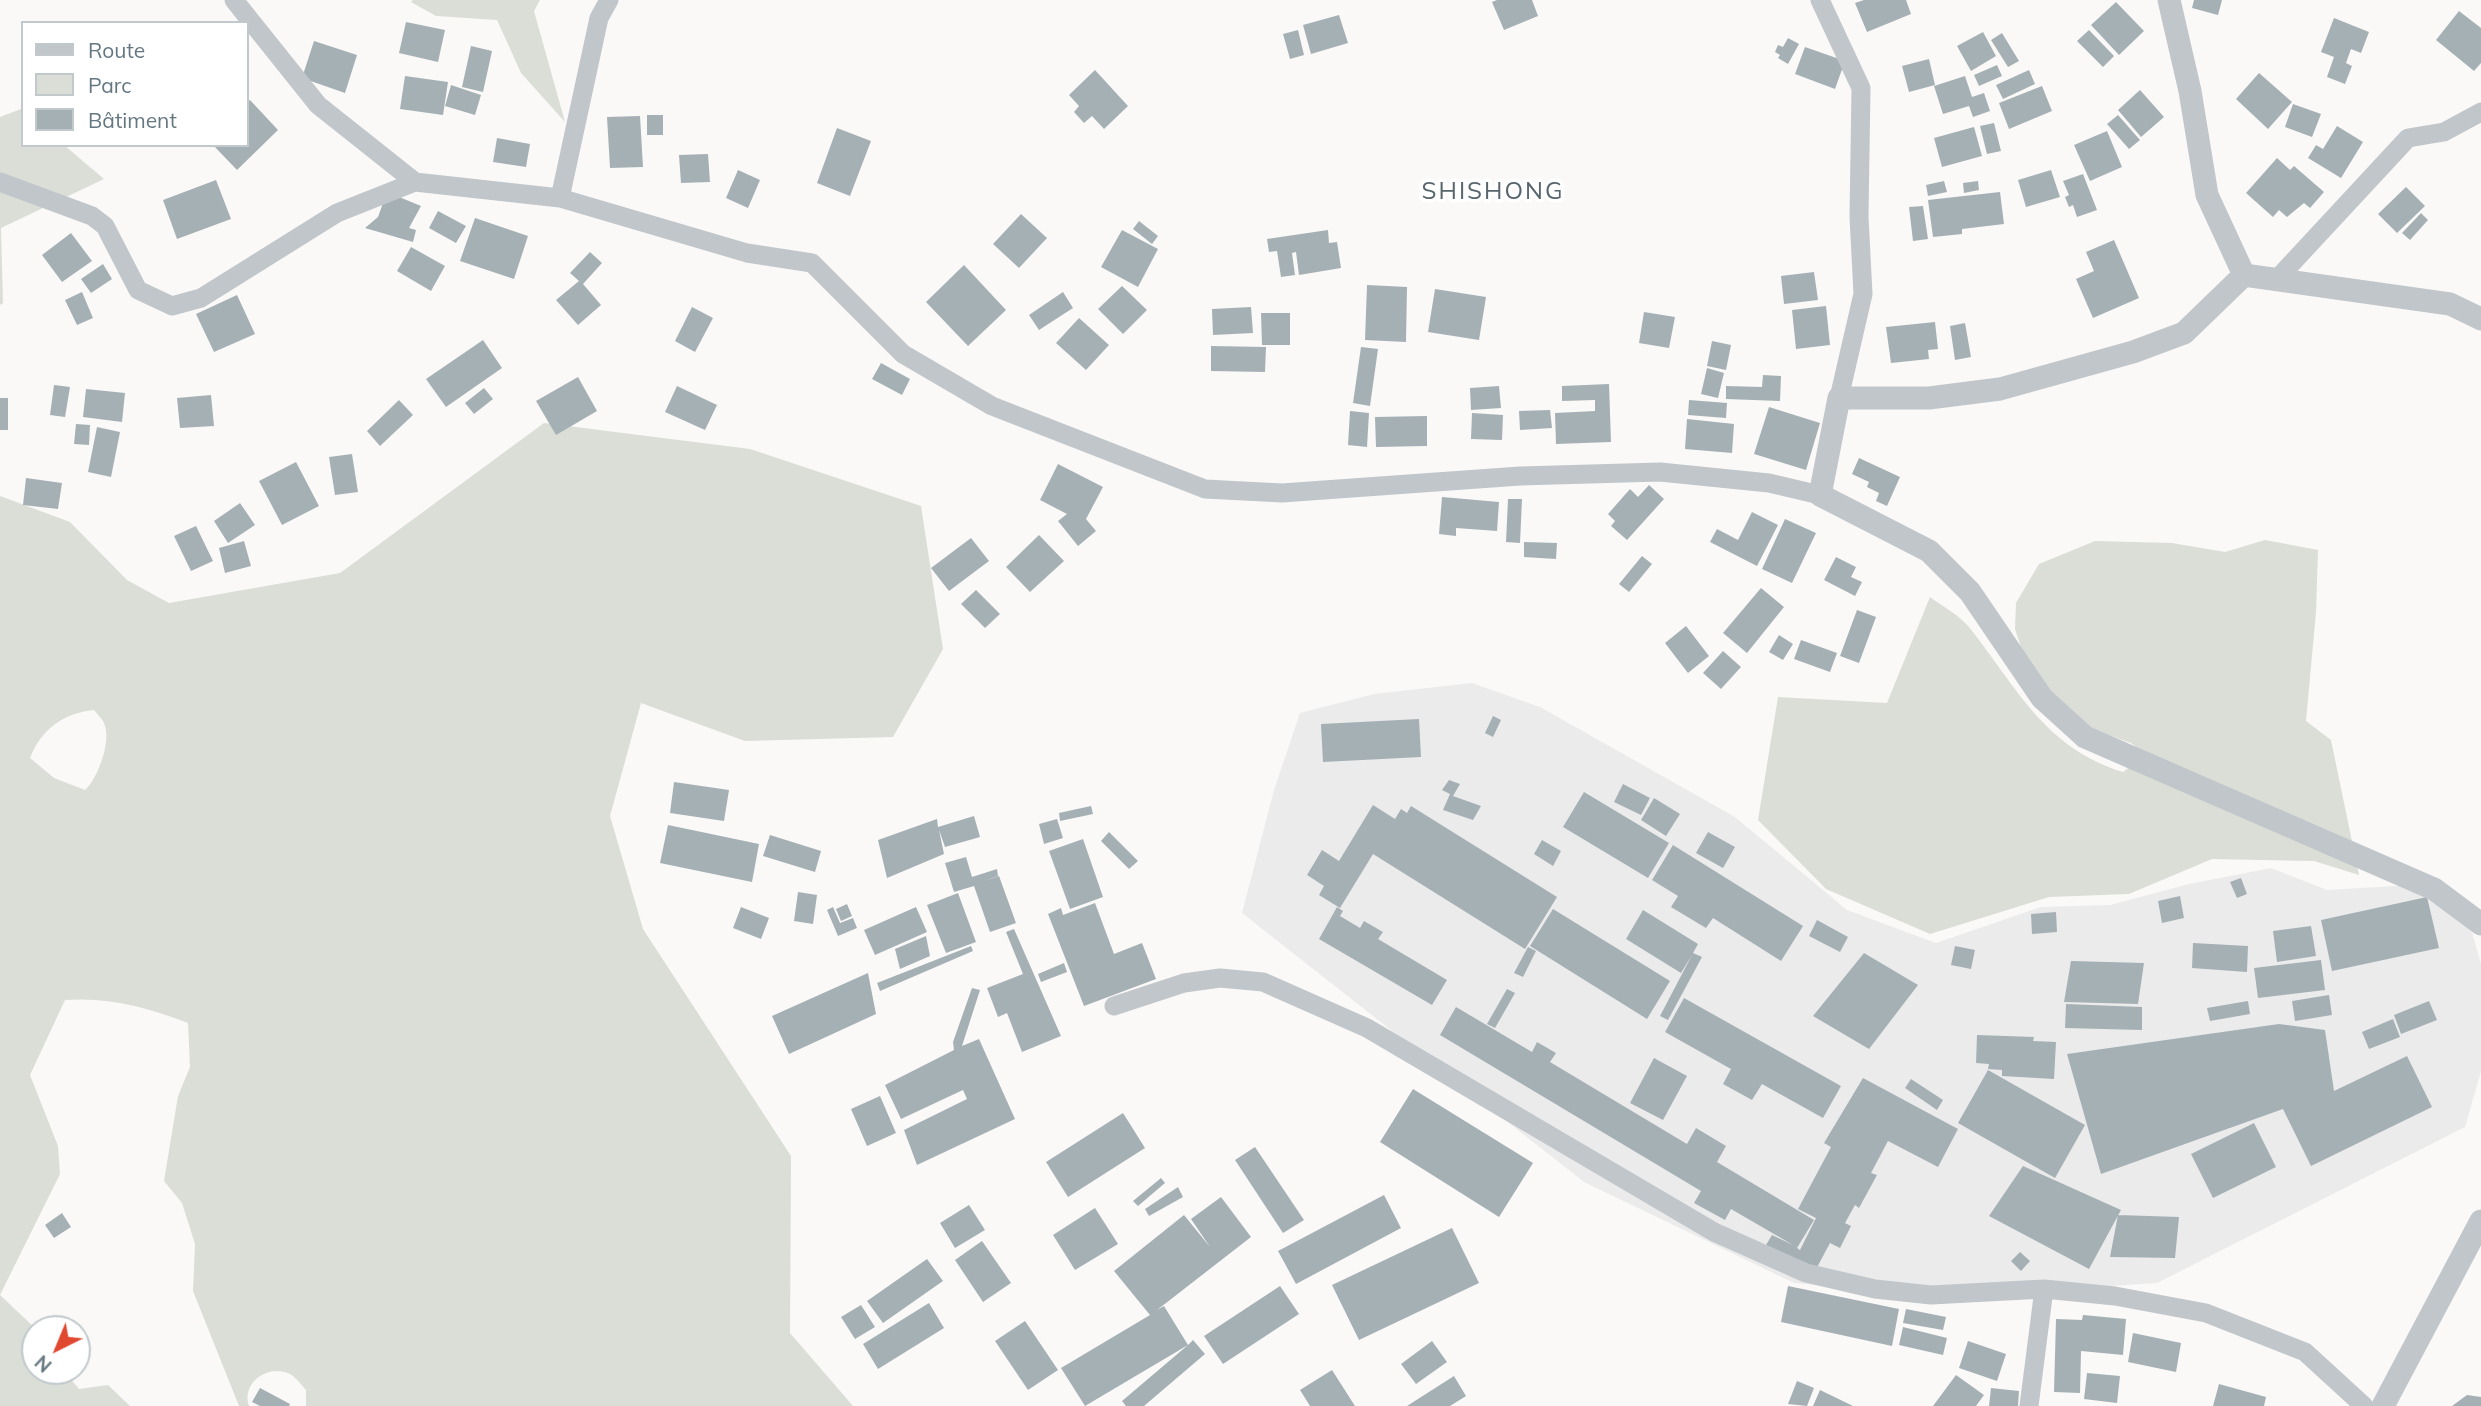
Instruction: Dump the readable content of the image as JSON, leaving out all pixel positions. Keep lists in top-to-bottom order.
{
  "districts": ["SHISHONG"],
  "legend": ["Route", "Parc", "Bâtiment"],
  "north": "bottom left"
}
